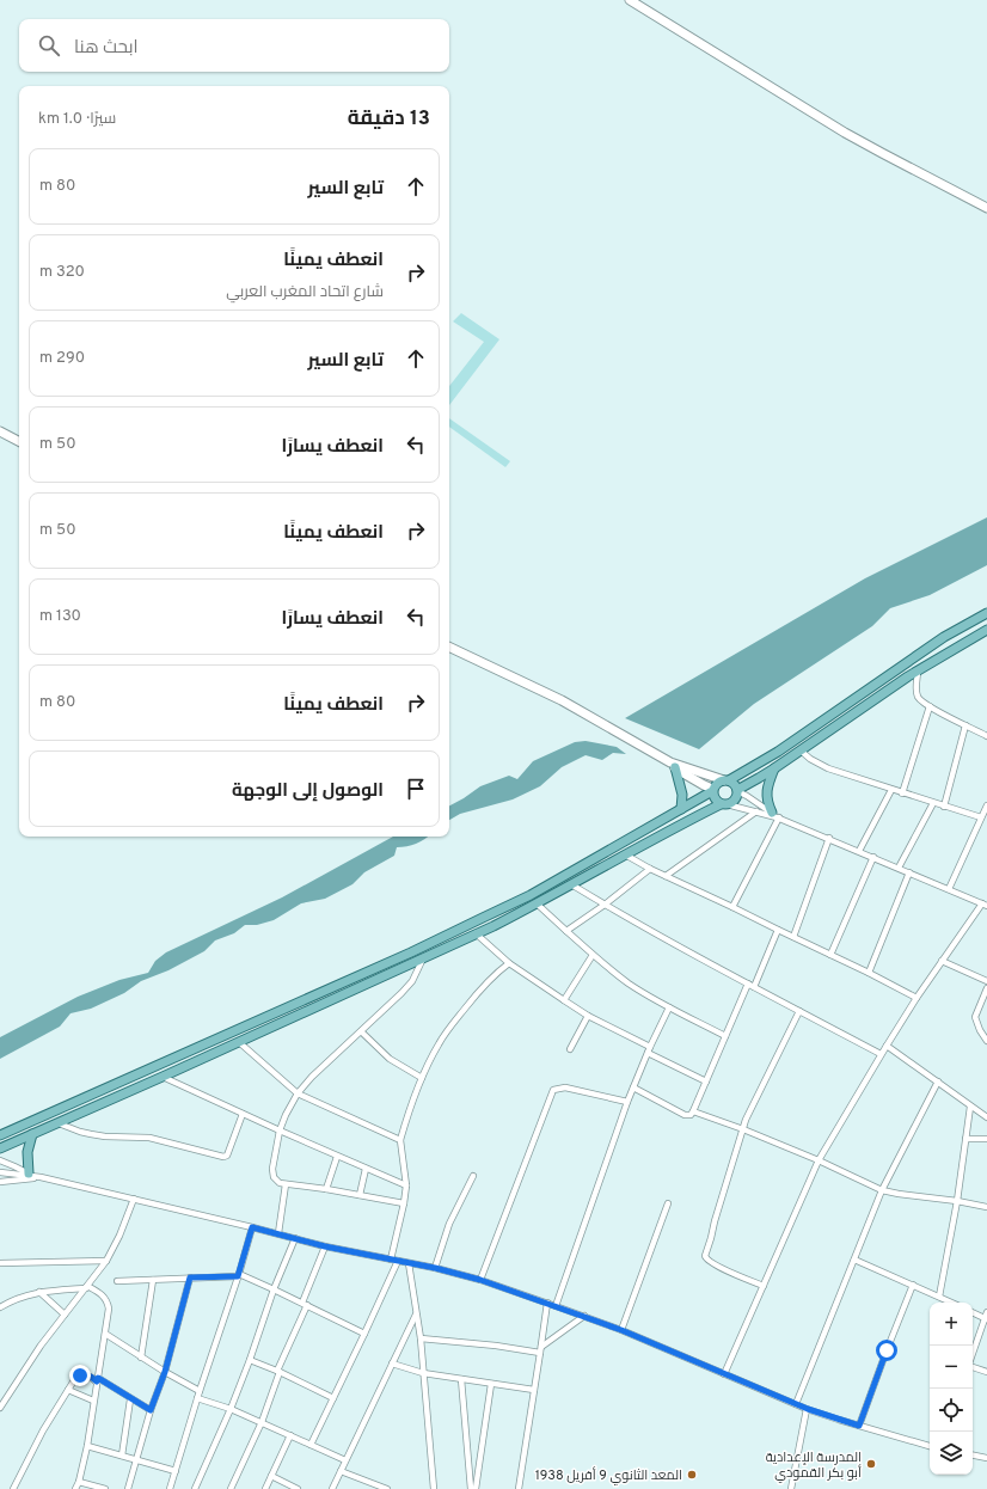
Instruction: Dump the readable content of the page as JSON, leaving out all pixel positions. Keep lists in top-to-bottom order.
{
  "places": ["المدرسة الإعدادية أبو بكر القمودي", "المعد الثانوي 9 أفريل 1938"],
  "page": {
    "search": "ابحث هنا",
    "heading": ["13 دقيقة", "سيرًا · 1.0 km"],
    "list": [
      ["تابع السير", "80 m"],
      ["انعطف يمينًا", "شارع اتحاد المغرب العربي", "320 m"],
      ["تابع السير", "290 m"],
      ["انعطف يسارًا", "50 m"],
      ["انعطف يمينًا", "50 m"],
      ["انعطف يسارًا", "130 m"],
      ["انعطف يمينًا", "80 m"],
      "الوصول إلى الوجهة"
    ],
    "map_buttons": ["+", "−"]
  }
}
